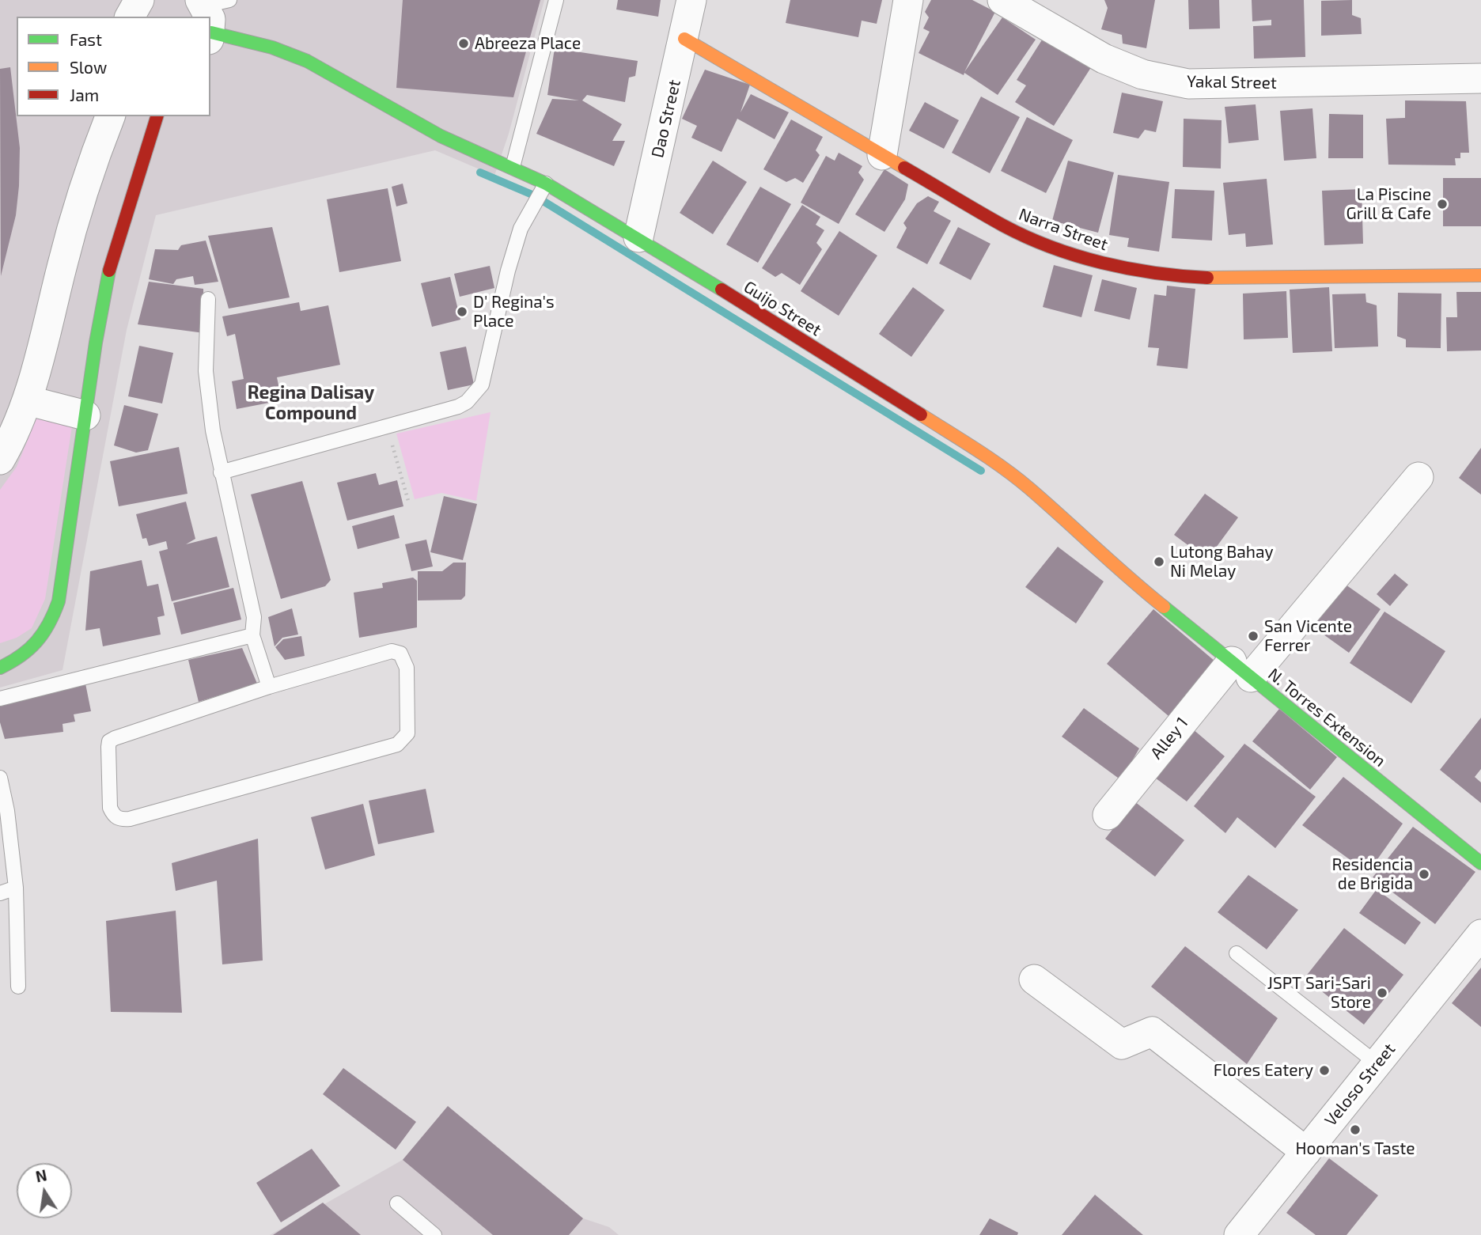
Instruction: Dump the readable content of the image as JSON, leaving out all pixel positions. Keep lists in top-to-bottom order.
{
  "streets": {
    "street": [
      "Yakal Street",
      "Dao Street",
      "Narra Street",
      "Guijo Street",
      "N. Torres Extension",
      "Alley 1",
      "Veloso Street"
    ]
  },
  "crossings": [
    ["Dao Street", "Narra Street"],
    ["Dao Street", "Guijo Street"],
    ["Guijo Street", "N. Torres Extension"],
    ["N. Torres Extension", "Alley 1"]
  ],
  "districts": ["Regina Dalisay Compound"],
  "places": [
    "Abreeza Place",
    "La Piscine Grill & Cafe",
    "D' Regina's Place",
    "Lutong Bahay Ni Melay",
    "San Vicente Ferrer",
    "Residencia de Brigida",
    "JSPT Sari-Sari Store",
    "Flores Eatery",
    "Hooman's Taste"
  ],
  "legend": ["Fast", "Slow", "Jam"],
  "north": "top"
}
